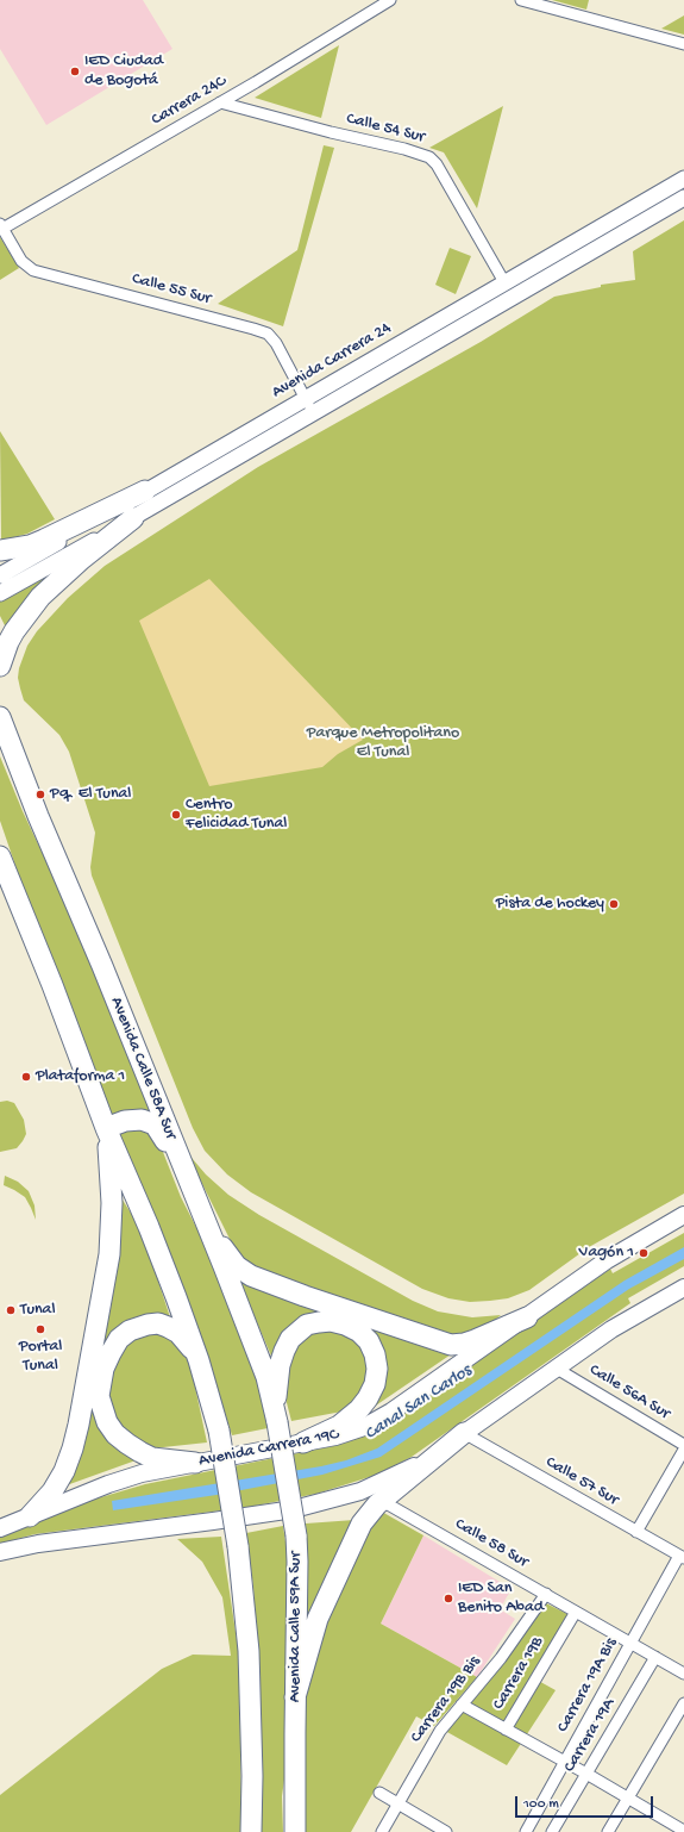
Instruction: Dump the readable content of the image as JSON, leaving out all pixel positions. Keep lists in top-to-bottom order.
{
  "streets": {
    "highway": ["Avenida Calle 58A Sur", "Avenida Calle 59A Sur"],
    "main road": ["Avenida Carrera 24", "Avenida Carrera 19C"],
    "street": [
      "Carrera 24C",
      "Calle 54 Sur",
      "Calle 55 Sur",
      "Calle 56A Sur",
      "Calle 57 Sur",
      "Calle 58 Sur",
      "Carrera 19B",
      "Carrera 19A Bis",
      "Carrera 19B Bis",
      "Carrera 19A"
    ]
  },
  "crossings": [
    ["Carrera 24C", "Calle 54 Sur"],
    ["Carrera 24C", "Calle 55 Sur"],
    ["Calle 54 Sur", "Avenida Carrera 24"],
    ["Calle 55 Sur", "Avenida Carrera 24"],
    ["Avenida Calle 58A Sur", "Avenida Calle 59A Sur"],
    ["Calle 57 Sur", "Carrera 19A Bis"],
    ["Calle 58 Sur", "Carrera 19B"],
    ["Calle 58 Sur", "Carrera 19A Bis"],
    ["Calle 58 Sur", "Carrera 19B Bis"],
    ["Calle 58 Sur", "Carrera 19A"]
  ],
  "water": ["Canal San Carlos"],
  "parks": ["Parque Metropolitano El Tunal"],
  "places": [
    "IED Ciudad de Bogotá",
    "Pq. El Tunal",
    "Centro Felicidad Tunal",
    "Pista de hockey",
    "Plataforma 1",
    "Vagón 1",
    "Tunal",
    "Portal Tunal",
    "IED San Benito Abad"
  ],
  "scale_bar": "100 m"
}
